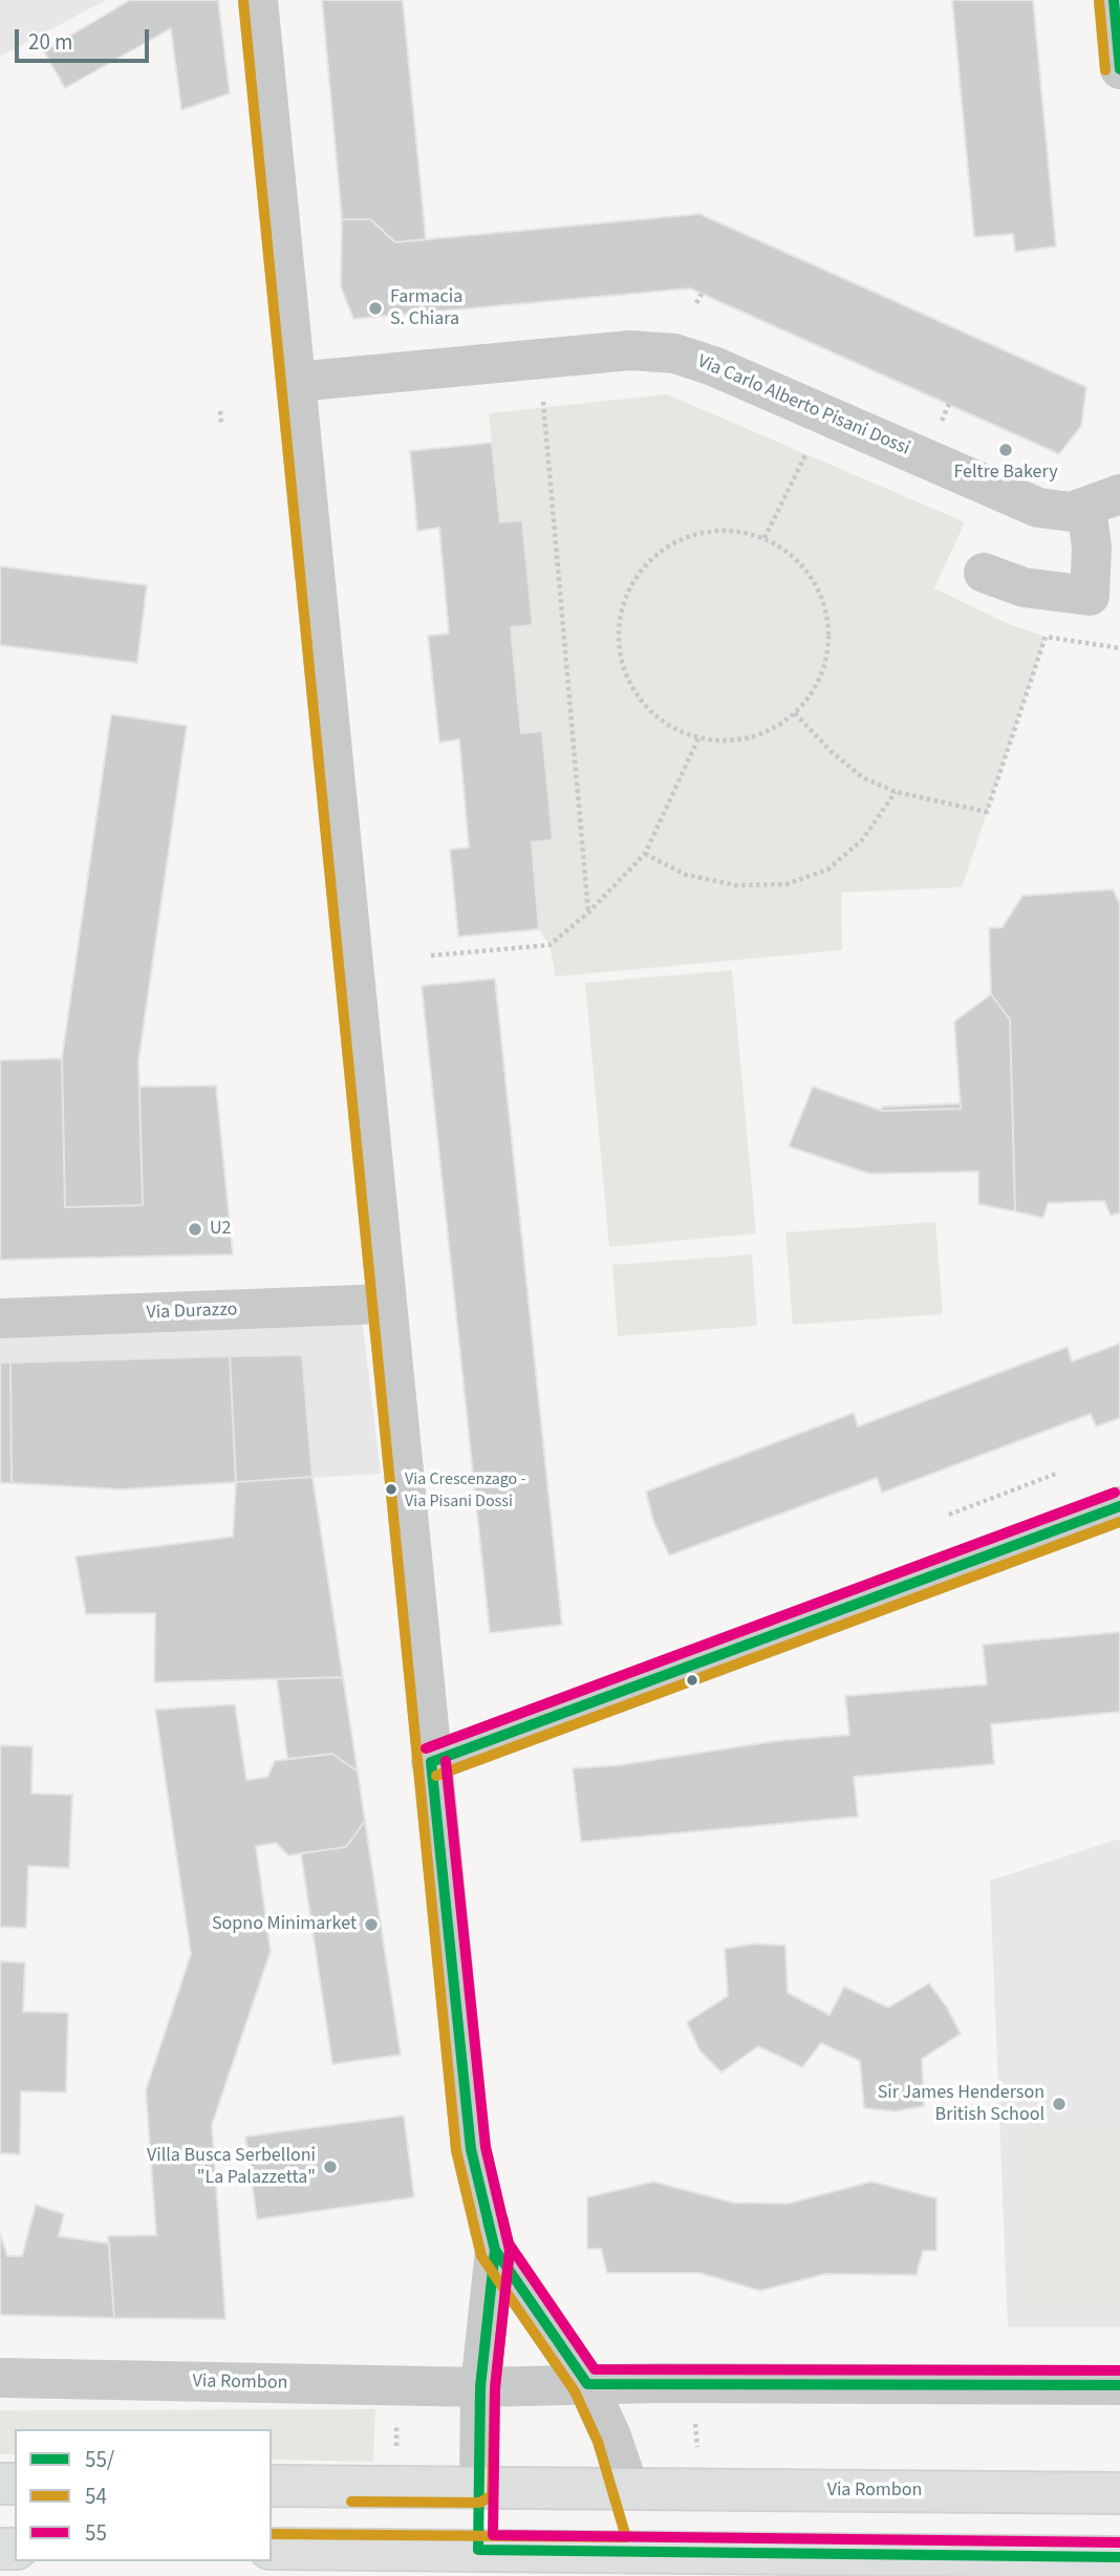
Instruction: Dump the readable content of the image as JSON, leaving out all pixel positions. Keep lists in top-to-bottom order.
{
  "streets": {
    "main road": ["Via Rombon"],
    "street": ["Via Carlo Alberto Pisani Dossi", "Via Durazzo"]
  },
  "places": [
    "Farmacia S. Chiara",
    "Feltre Bakery",
    "U2",
    "Via Crescenzago - Via Pisani Dossi",
    "Sopno Minimarket",
    "Sir James Henderson British School",
    "Villa Busca Serbelloni \"La Palazzetta\""
  ],
  "lines": ["transit line 55/", "transit line 54", "transit line 55"],
  "legend": ["55/", "54", "55"],
  "scale_bar": "20 m"
}
